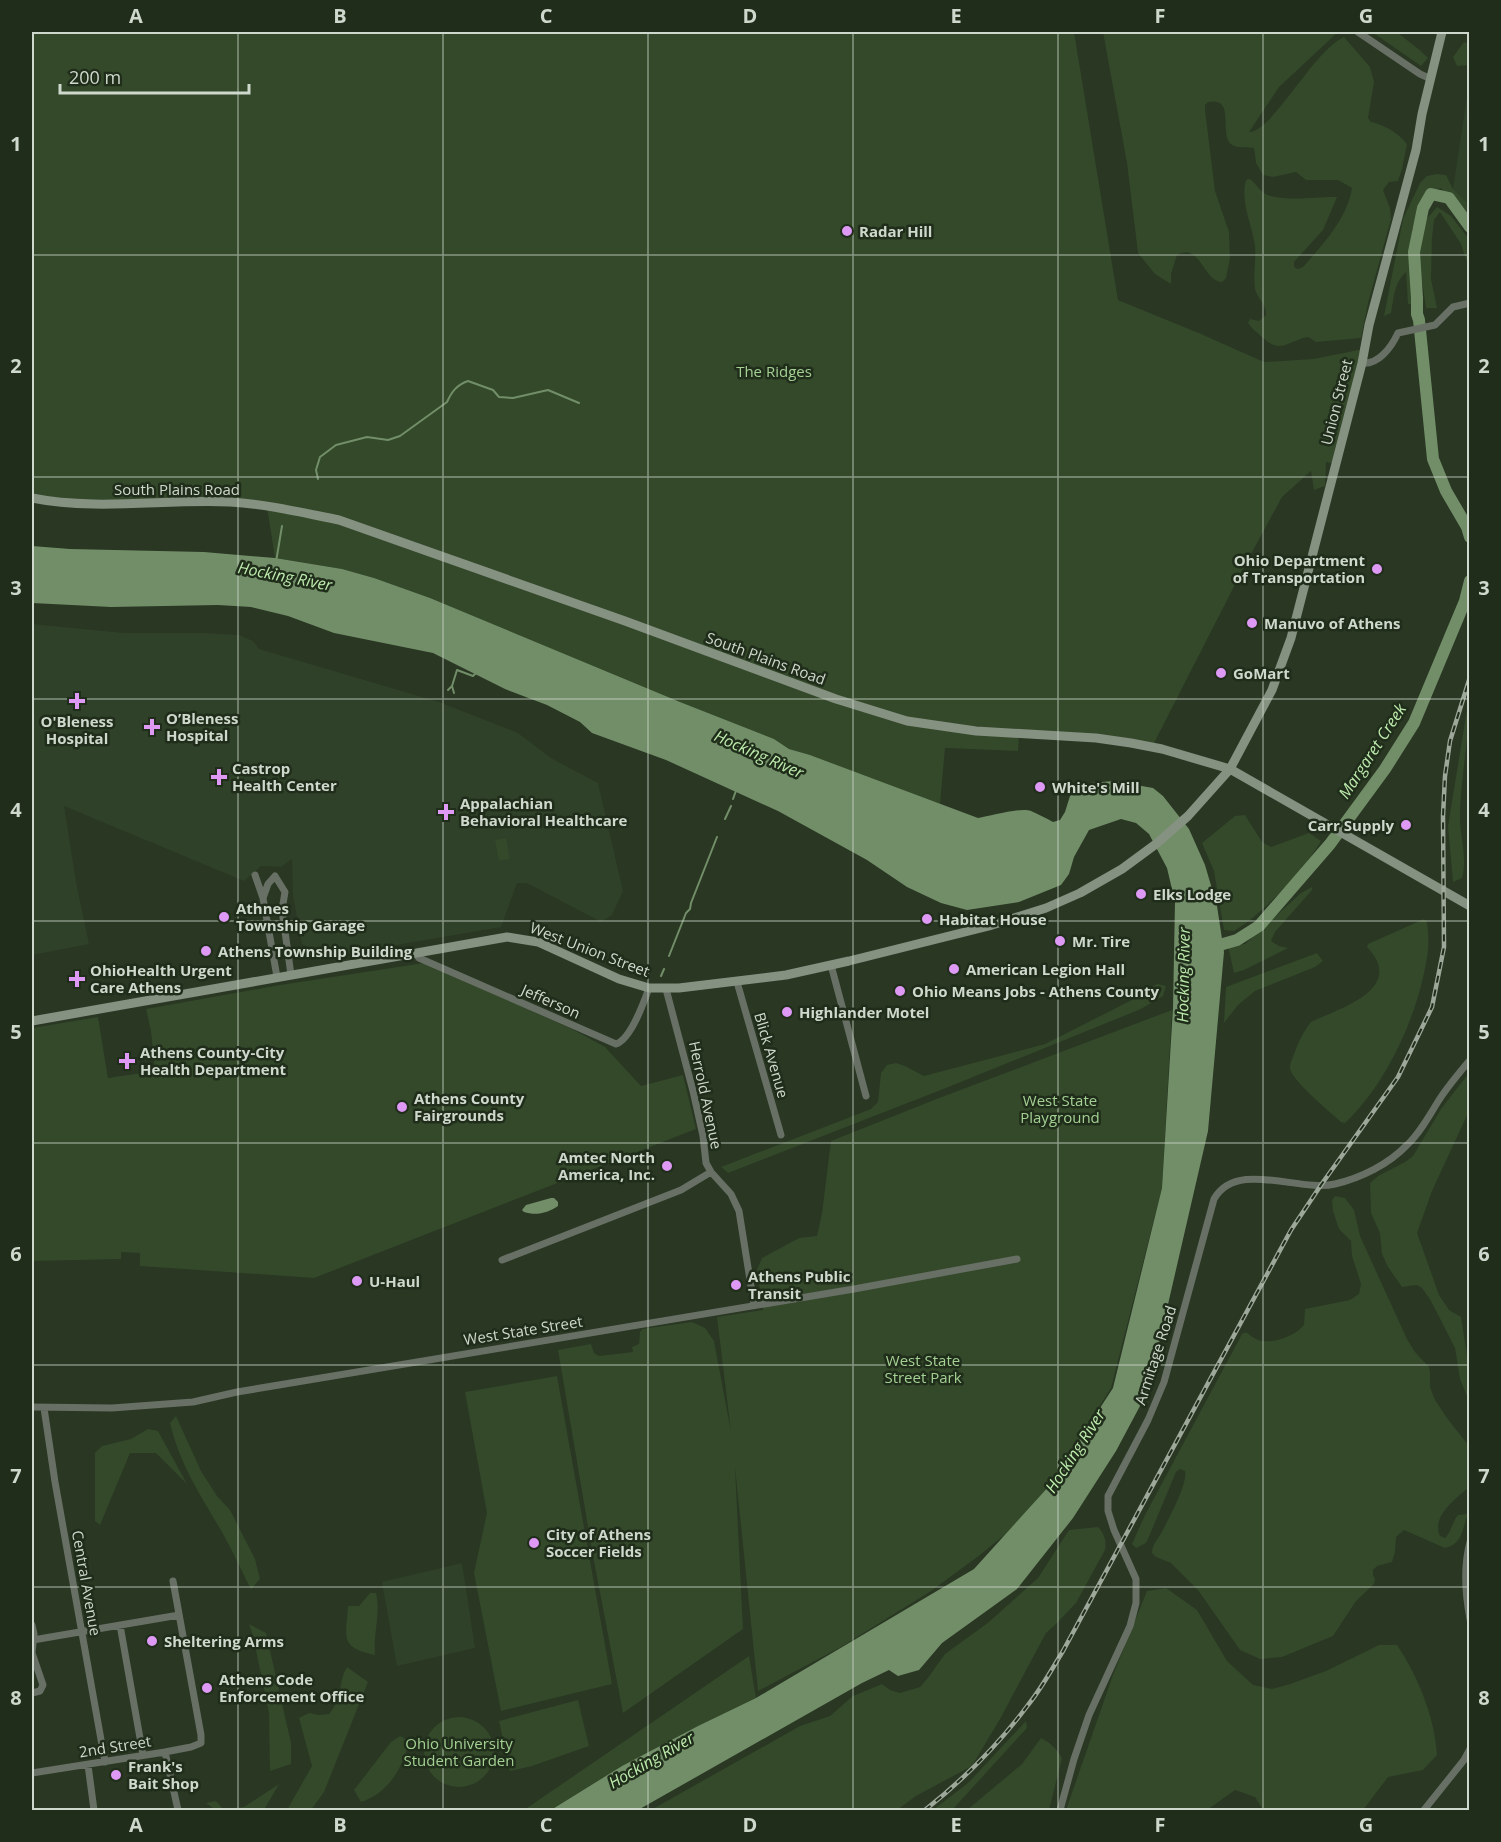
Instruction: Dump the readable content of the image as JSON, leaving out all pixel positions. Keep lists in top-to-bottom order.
{
  "streets": {
    "main road": ["Union Street", "South Plains Road", "West Union Street"],
    "street": [
      "Jefferson",
      "Blick Avenue",
      "Herrold Avenue",
      "West State Street",
      "Armitage Road",
      "Central Avenue",
      "2nd Street"
    ]
  },
  "crossings": [
    ["Union Street", "South Plains Road"],
    ["Union Street", "West Union Street"],
    ["South Plains Road", "West Union Street"],
    ["West Union Street", "Jefferson"],
    ["West Union Street", "Blick Avenue"],
    ["West Union Street", "Herrold Avenue"],
    ["Herrold Avenue", "West State Street"],
    ["West State Street", "Central Avenue"],
    ["Central Avenue", "2nd Street"]
  ],
  "water": ["Hocking River", "Margaret Creek"],
  "parks": [
    "The Ridges",
    "West State Playground",
    "West State Street Park",
    "Ohio University Student Garden"
  ],
  "places": {
    "other": [
      "Radar Hill",
      "Ohio Department of Transportation",
      "Manuvo of Athens",
      "GoMart",
      "White's Mill",
      "Carr Supply",
      "Elks Lodge",
      "Athnes Township Garage",
      "Habitat House",
      "Mr. Tire",
      "Athens Township Building",
      "American Legion Hall",
      "Ohio Means Jobs - Athens County",
      "Highlander Motel",
      "Athens County Fairgrounds",
      "Amtec North America, Inc.",
      "U-Haul",
      "Athens Public Transit",
      "City of Athens Soccer Fields",
      "Sheltering Arms",
      "Athens Code Enforcement Office",
      "Frank's Bait Shop"
    ],
    "health": [
      "O'Bleness Hospital",
      "O’Bleness Hospital",
      "Castrop Health Center",
      "Appalachian Behavioral Healthcare",
      "OhioHealth Urgent Care Athens",
      "Athens County-City Health Department"
    ]
  },
  "scale_bar": "200 m",
  "grid": {
    "columns": [
      "A",
      "B",
      "C",
      "D",
      "E",
      "F",
      "G"
    ],
    "rows": [
      "1",
      "2",
      "3",
      "4",
      "5",
      "6",
      "7",
      "8"
    ]
  }
}
